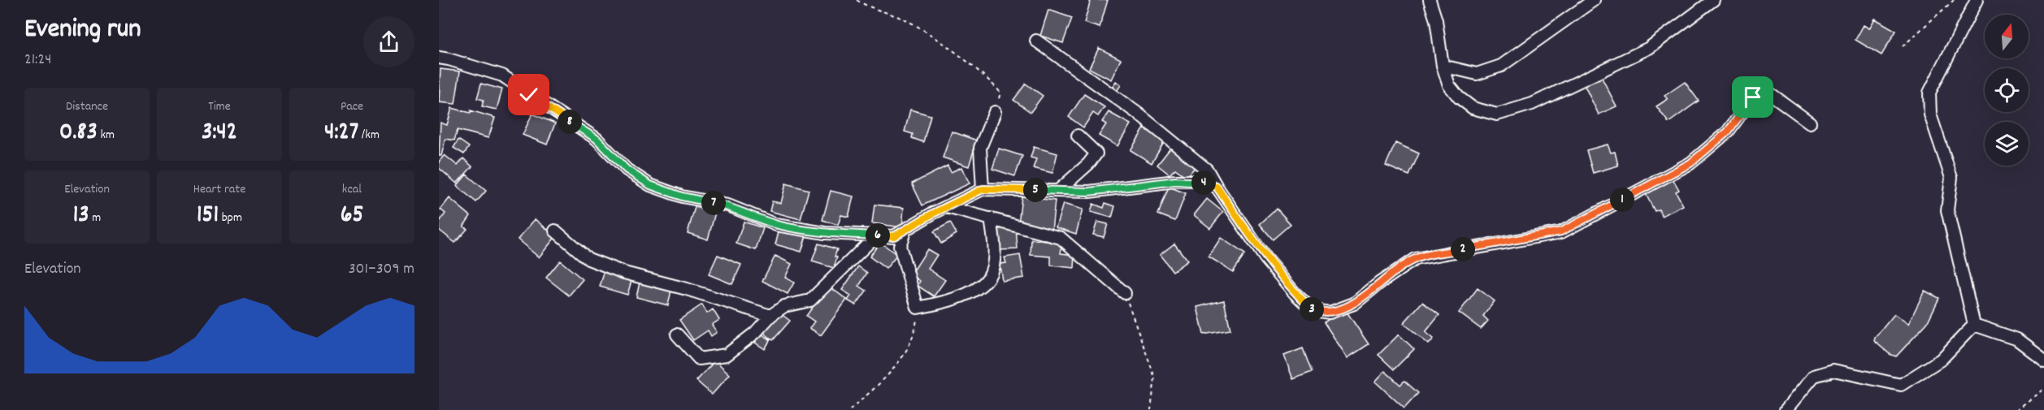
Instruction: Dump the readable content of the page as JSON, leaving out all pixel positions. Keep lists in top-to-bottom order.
{
  "north": "top",
  "page": {
    "heading": ["Evening run", "21:24"],
    "stats": [
      ["Distance", "0.83 km"],
      ["Time", "3:42"],
      ["Pace", "4:27 /km"],
      ["Elevation", "13 m"],
      ["Heart rate", "151 bpm"],
      ["kcal", "65"]
    ],
    "pins": [
      "8",
      "4",
      "5",
      "1",
      "7",
      "6",
      "2",
      "3"
    ],
    "chart": ["Elevation", "301–309 m"]
  }
}
